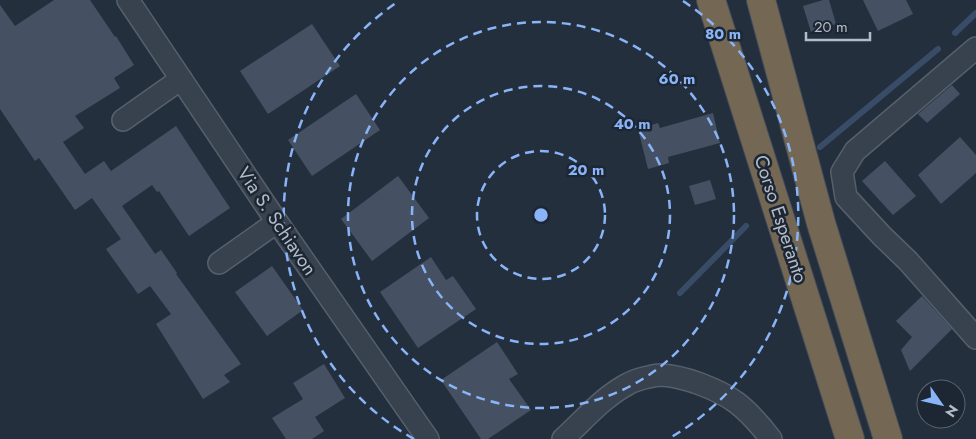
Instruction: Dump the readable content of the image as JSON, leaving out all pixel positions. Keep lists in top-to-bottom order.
{
  "streets": {
    "highway": ["Corso Esperanto"],
    "street": ["Via S. Schiavon"]
  },
  "scale_bar": "20 m",
  "north": "bottom right",
  "rings": [
    "80 m",
    "60 m",
    "40 m",
    "20 m"
  ]
}
